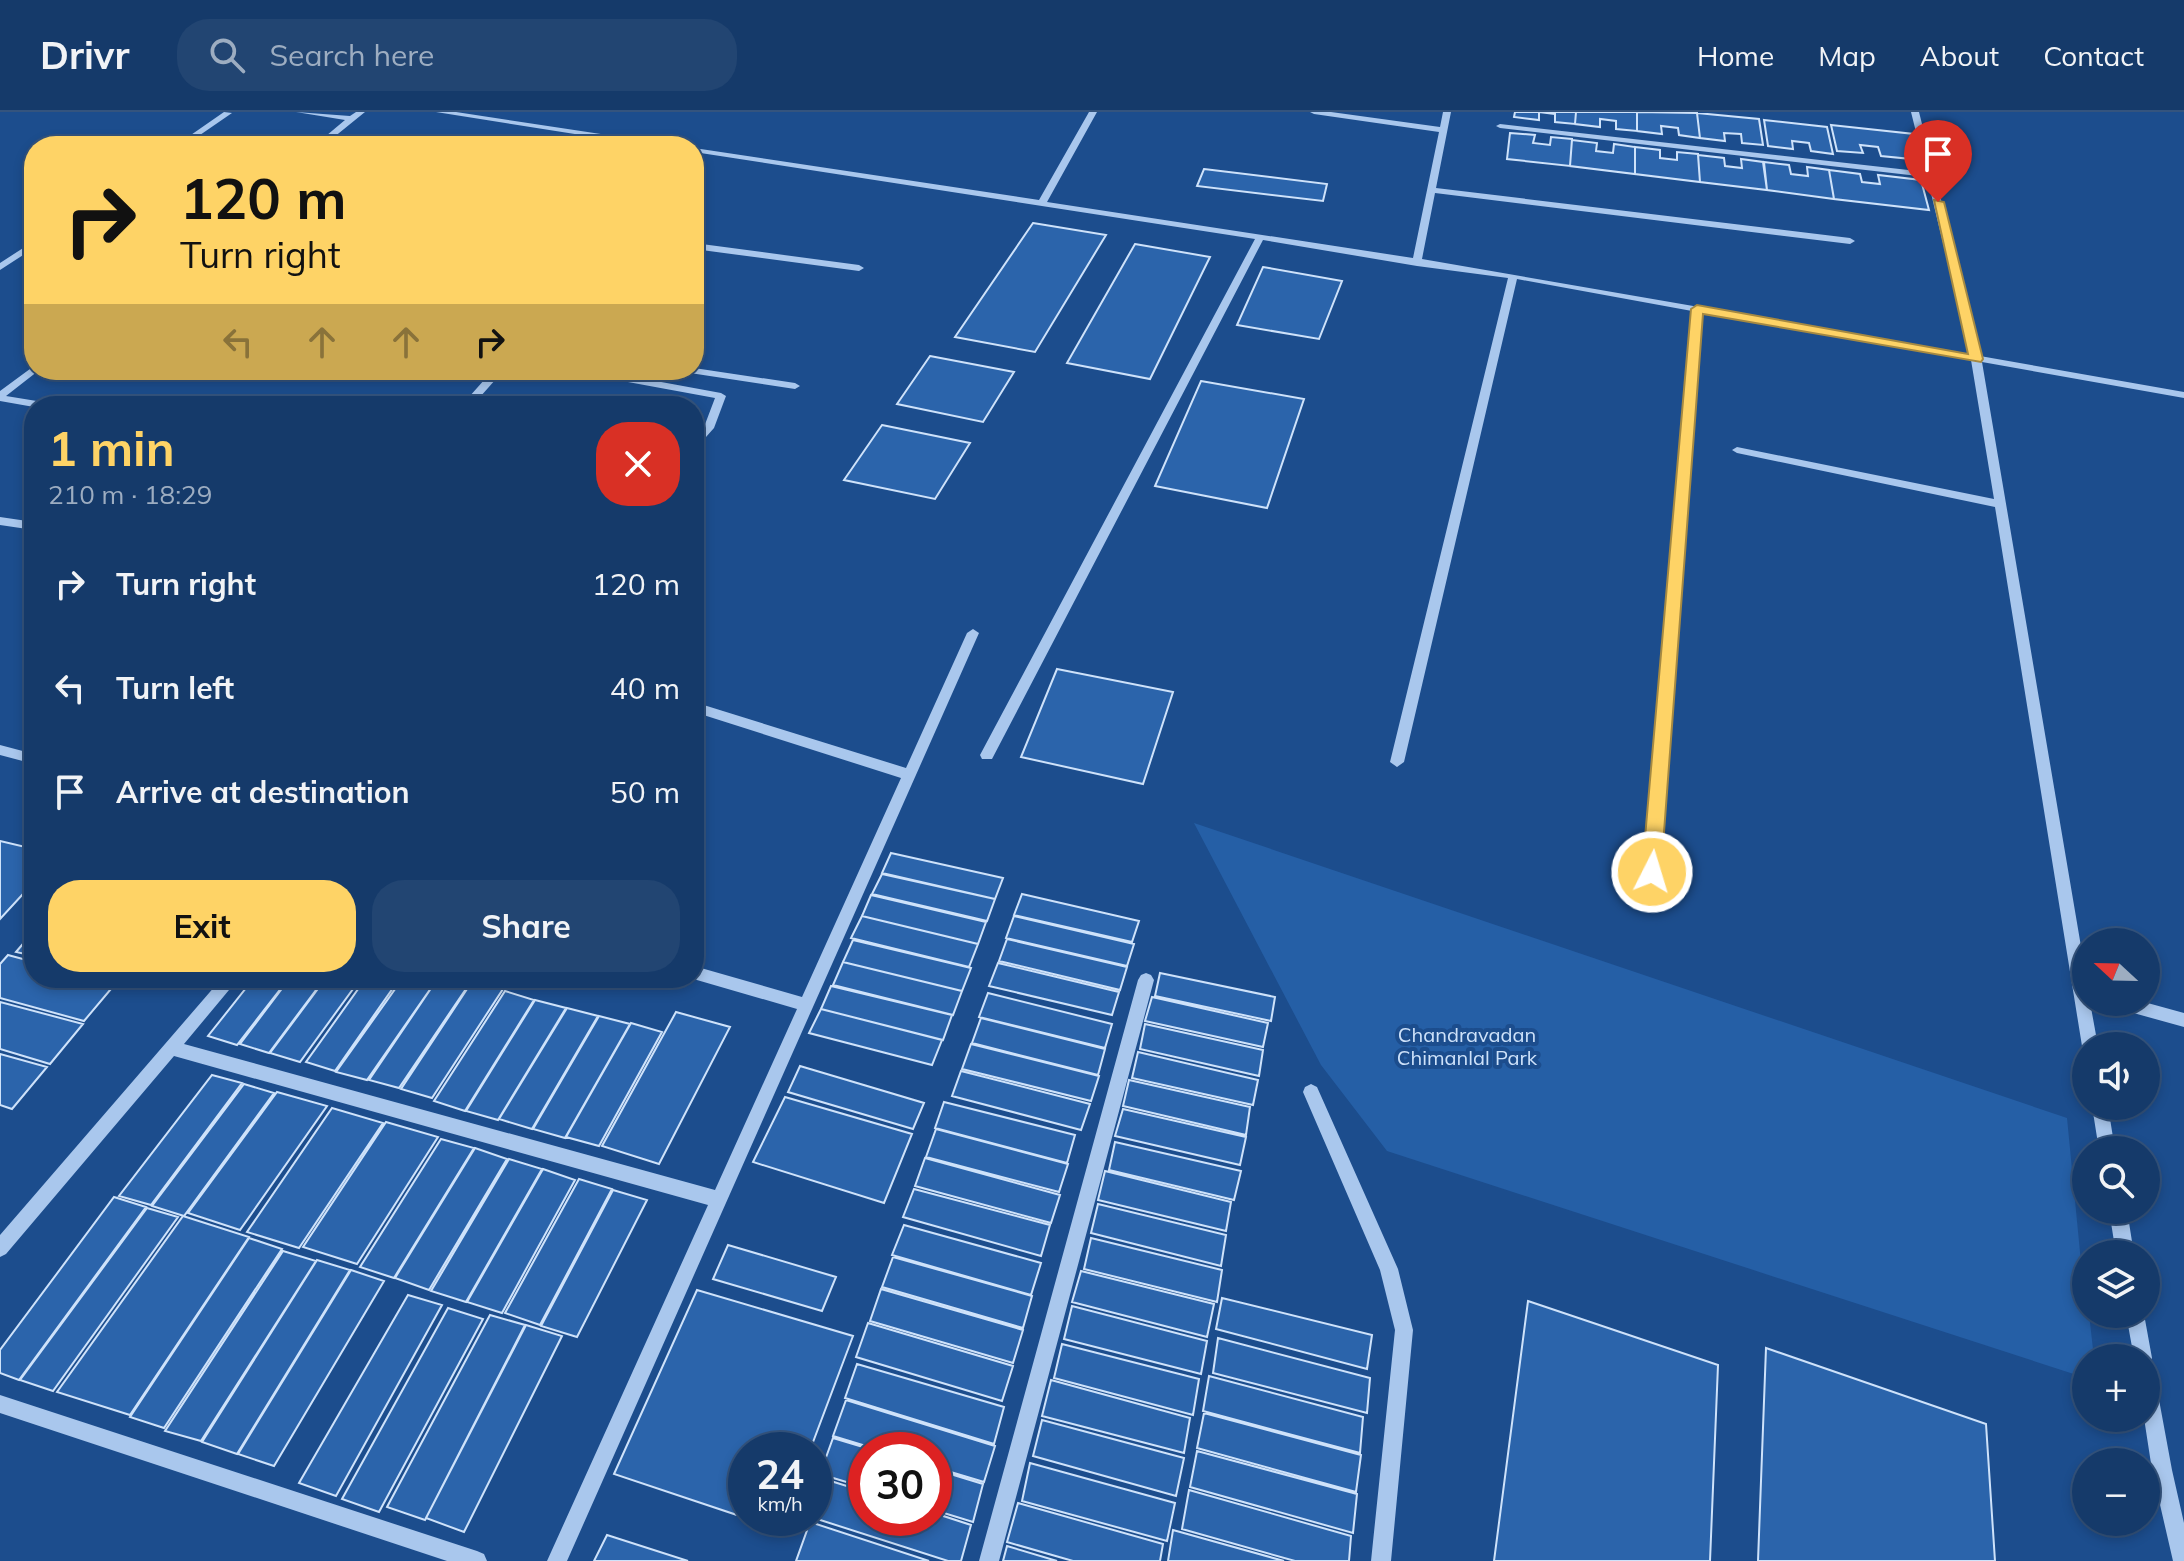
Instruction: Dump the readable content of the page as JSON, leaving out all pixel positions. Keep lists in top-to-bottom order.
{
  "parks": ["Chandravadan Chimanlal Park"],
  "north": "left",
  "page": {
    "header": "Drivr",
    "search": "Search here",
    "nav": [
      "Home",
      "Map",
      "About",
      "Contact"
    ],
    "turn": ["120 m", "Turn right"],
    "heading": ["1 min", "210 m · 18:29"],
    "list": [
      {
        "name": "Turn right",
        "value": "120 m"
      },
      {
        "name": "Turn left",
        "value": "40 m"
      },
      {
        "name": "Arrive at destination",
        "value": "50 m"
      }
    ],
    "buttons": ["Exit", "Share"],
    "map_buttons": ["+", "−"],
    "speed": "24 km/h",
    "limit": "30"
  }
}
